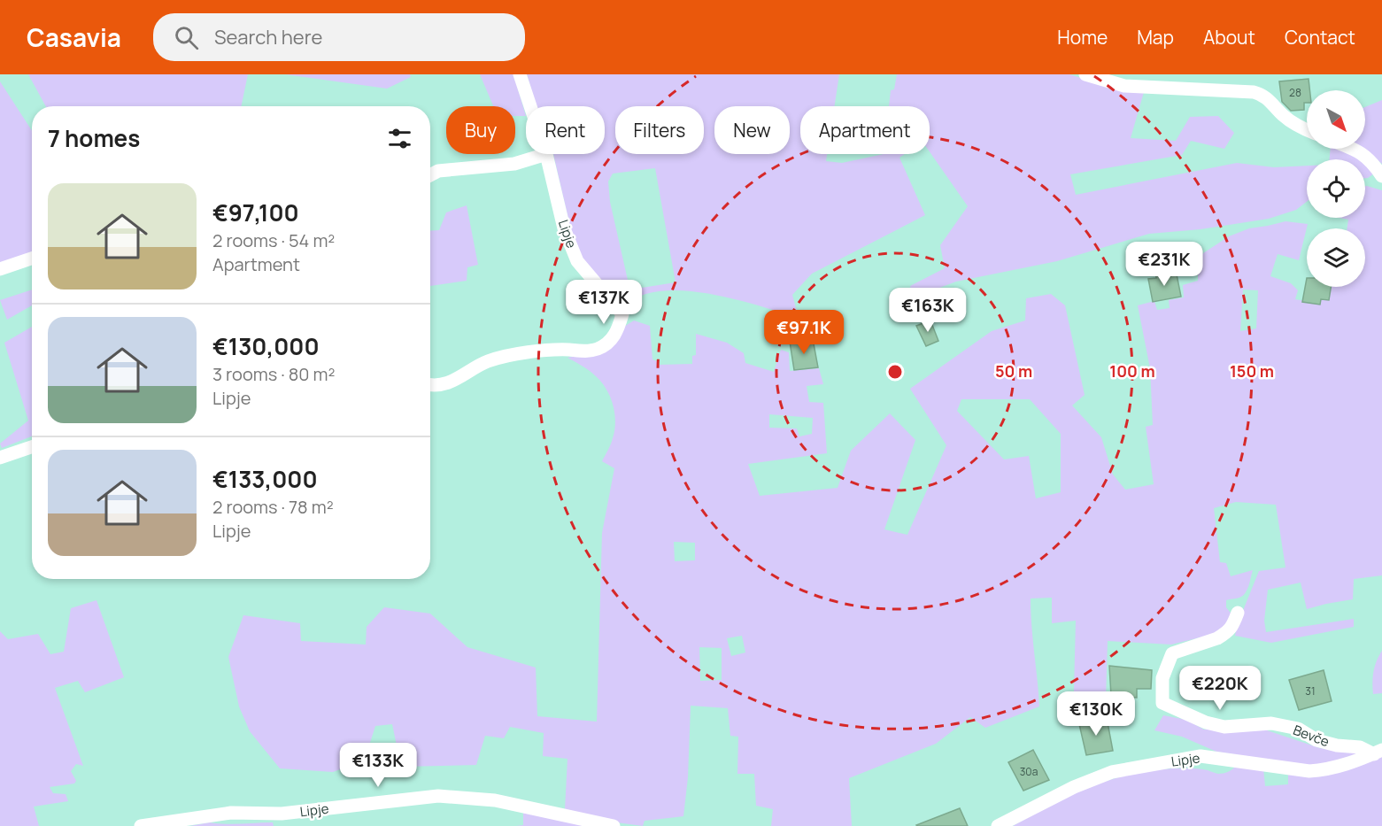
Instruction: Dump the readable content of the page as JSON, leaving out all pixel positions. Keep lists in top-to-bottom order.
{
  "streets": {
    "street": ["Lipje", "Bevče"]
  },
  "crossings": [
    ["Lipje", "Bevče"]
  ],
  "house_numbers": ["28", "31", "30a"],
  "north": "bottom right",
  "page": {
    "header": "Casavia",
    "search": "Search here",
    "nav": [
      "Home",
      "Map",
      "About",
      "Contact"
    ],
    "chip": [
      "Buy",
      "Rent",
      "Filters",
      "New",
      "Apartment"
    ],
    "heading": "7 homes",
    "list": [
      {
        "name": "€97,100",
        "note": "2 rooms · 54 m² · Apartment"
      },
      {
        "name": "€130,000",
        "note": "3 rooms · 80 m² · Lipje"
      },
      {
        "name": "€133,000",
        "note": "2 rooms · 78 m² · Lipje"
      }
    ],
    "price": [
      "€231K",
      "€137K",
      "€163K",
      "€97.1K",
      "€220K",
      "€130K",
      "€133K"
    ]
  },
  "rings": ["50 m", "100 m", "150 m"]
}
